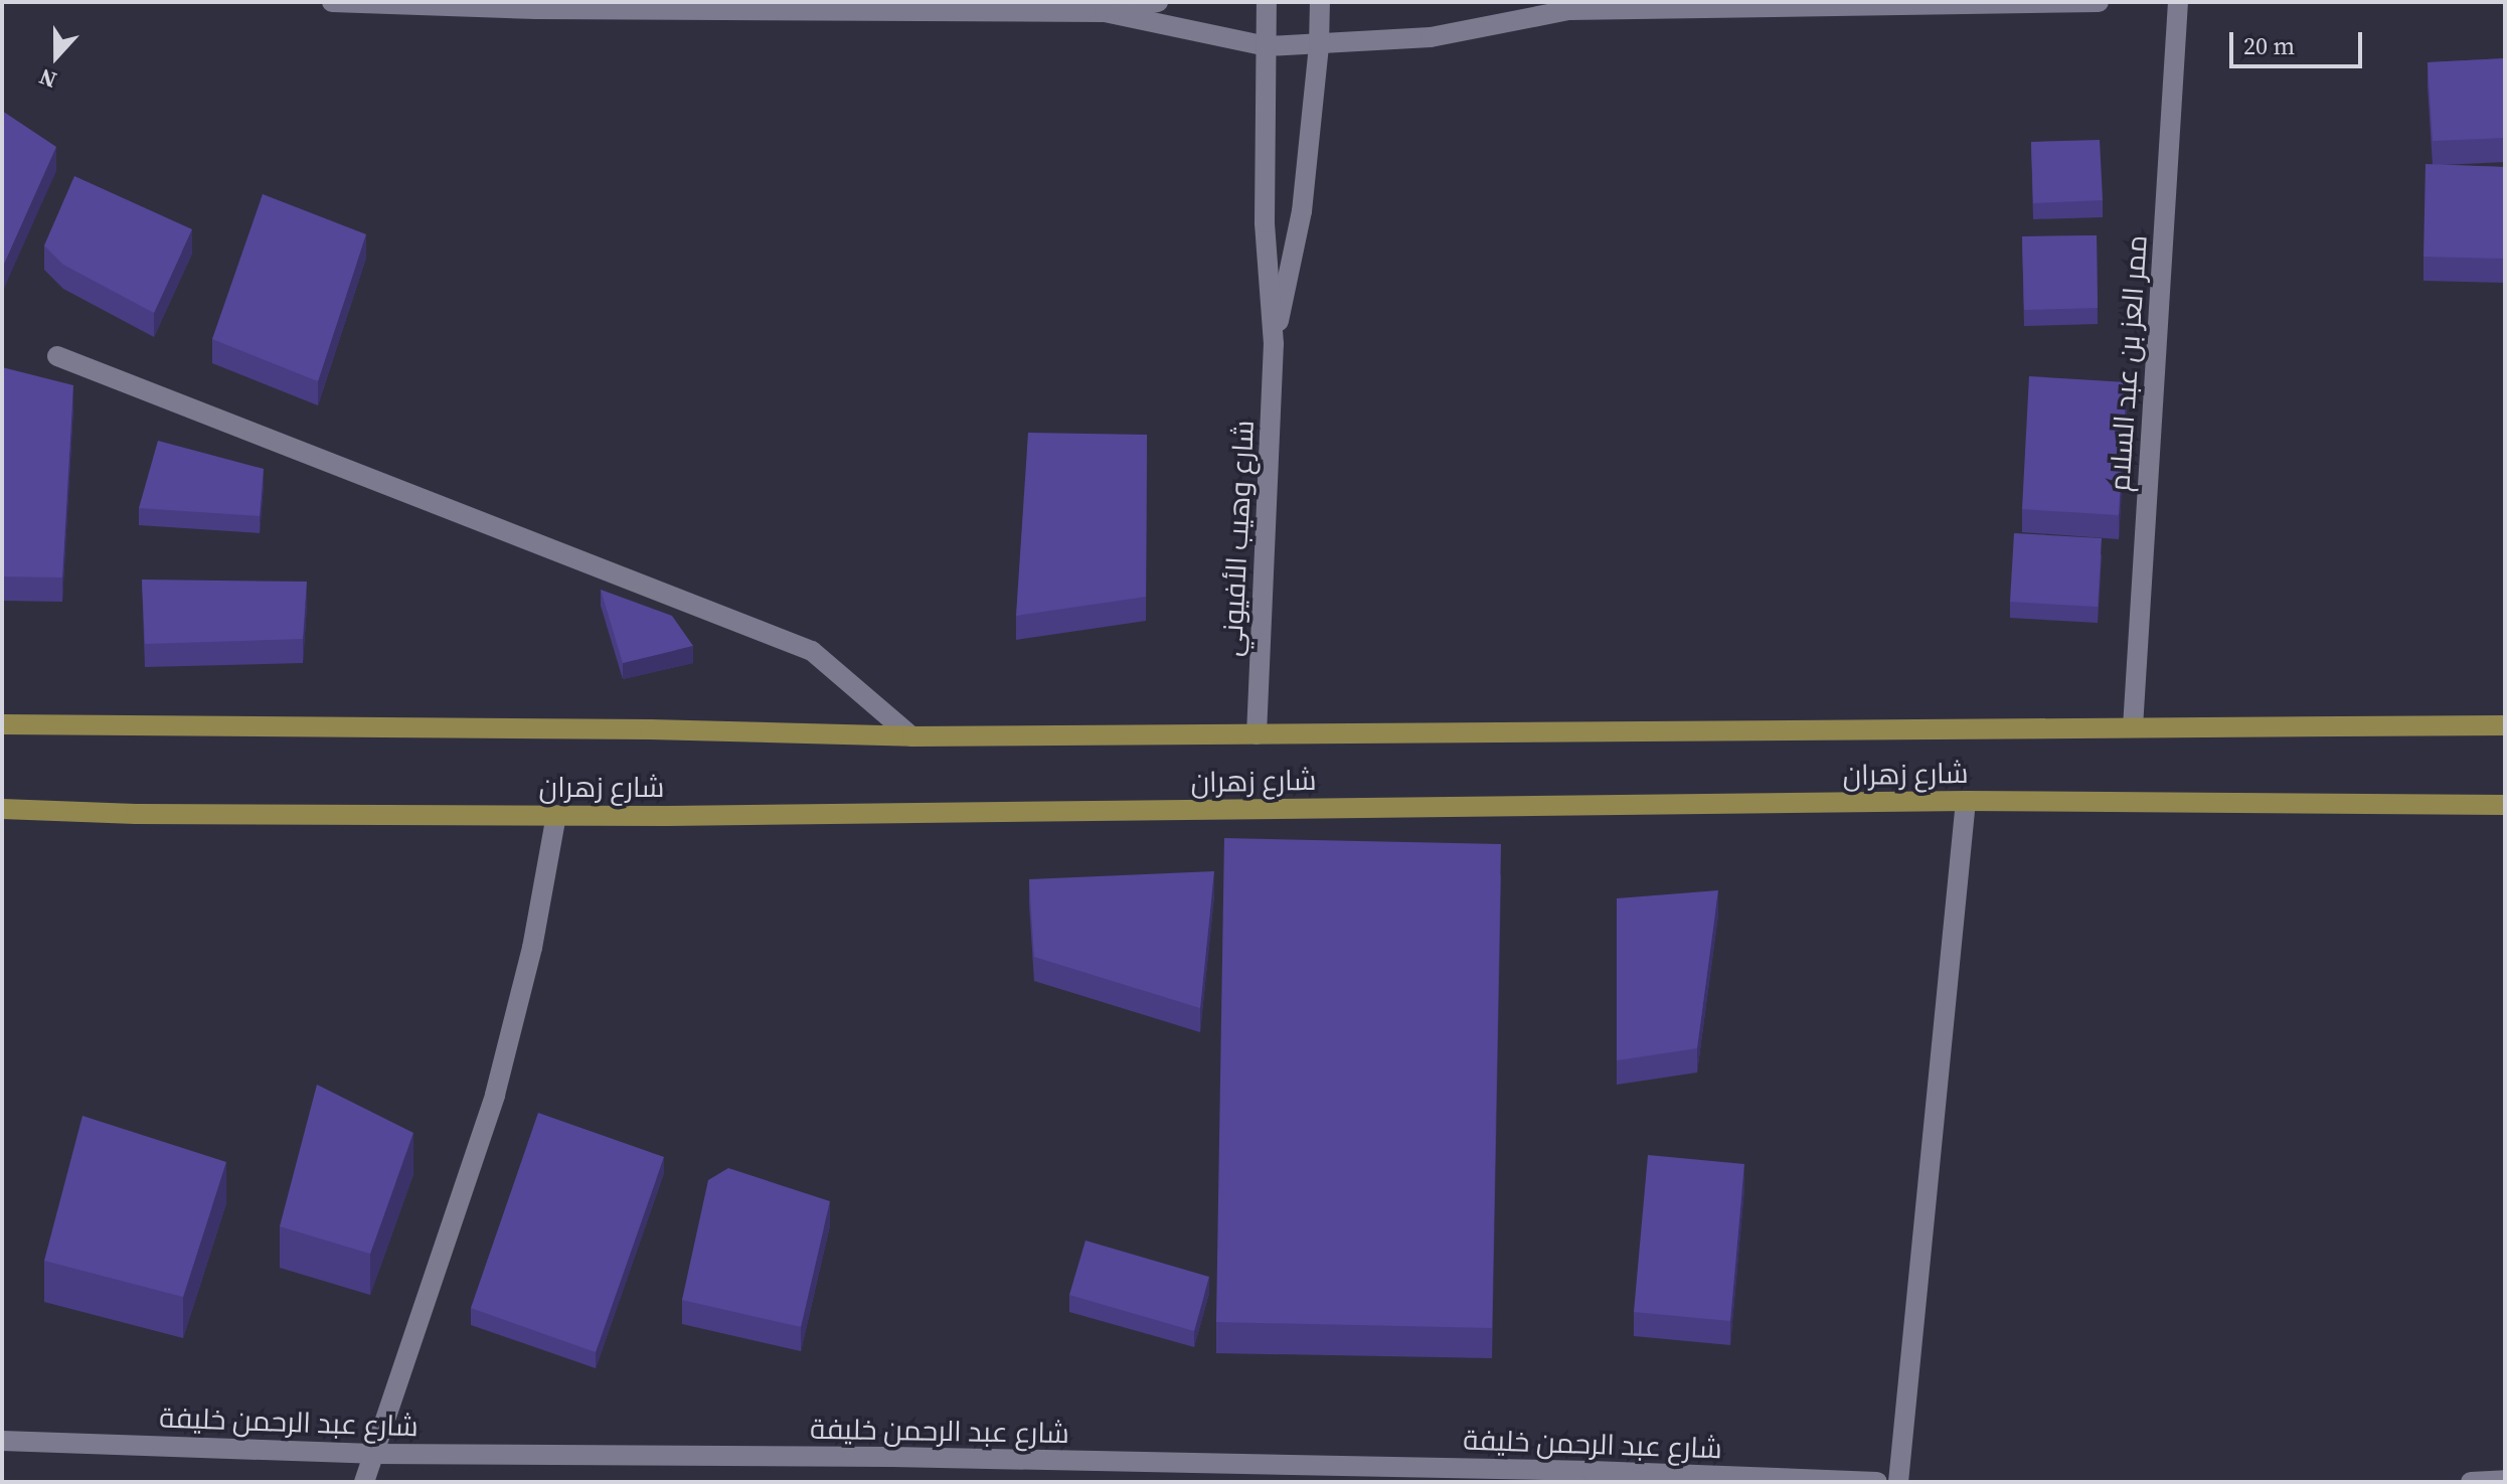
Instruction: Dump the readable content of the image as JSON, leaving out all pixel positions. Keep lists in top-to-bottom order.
{
  "streets": {
    "main road": ["شارع زهران"],
    "street": ["ممر العز بن عبد السلام", "شارع وهيب الأفيوني", "شارع عبد الرحمن خليفة"]
  },
  "crossings": [
    ["ممر العز بن عبد السلام", "شارع زهران"],
    ["شارع وهيب الأفيوني", "شارع زهران"]
  ],
  "scale_bar": "20 m",
  "north": "bottom"
}
